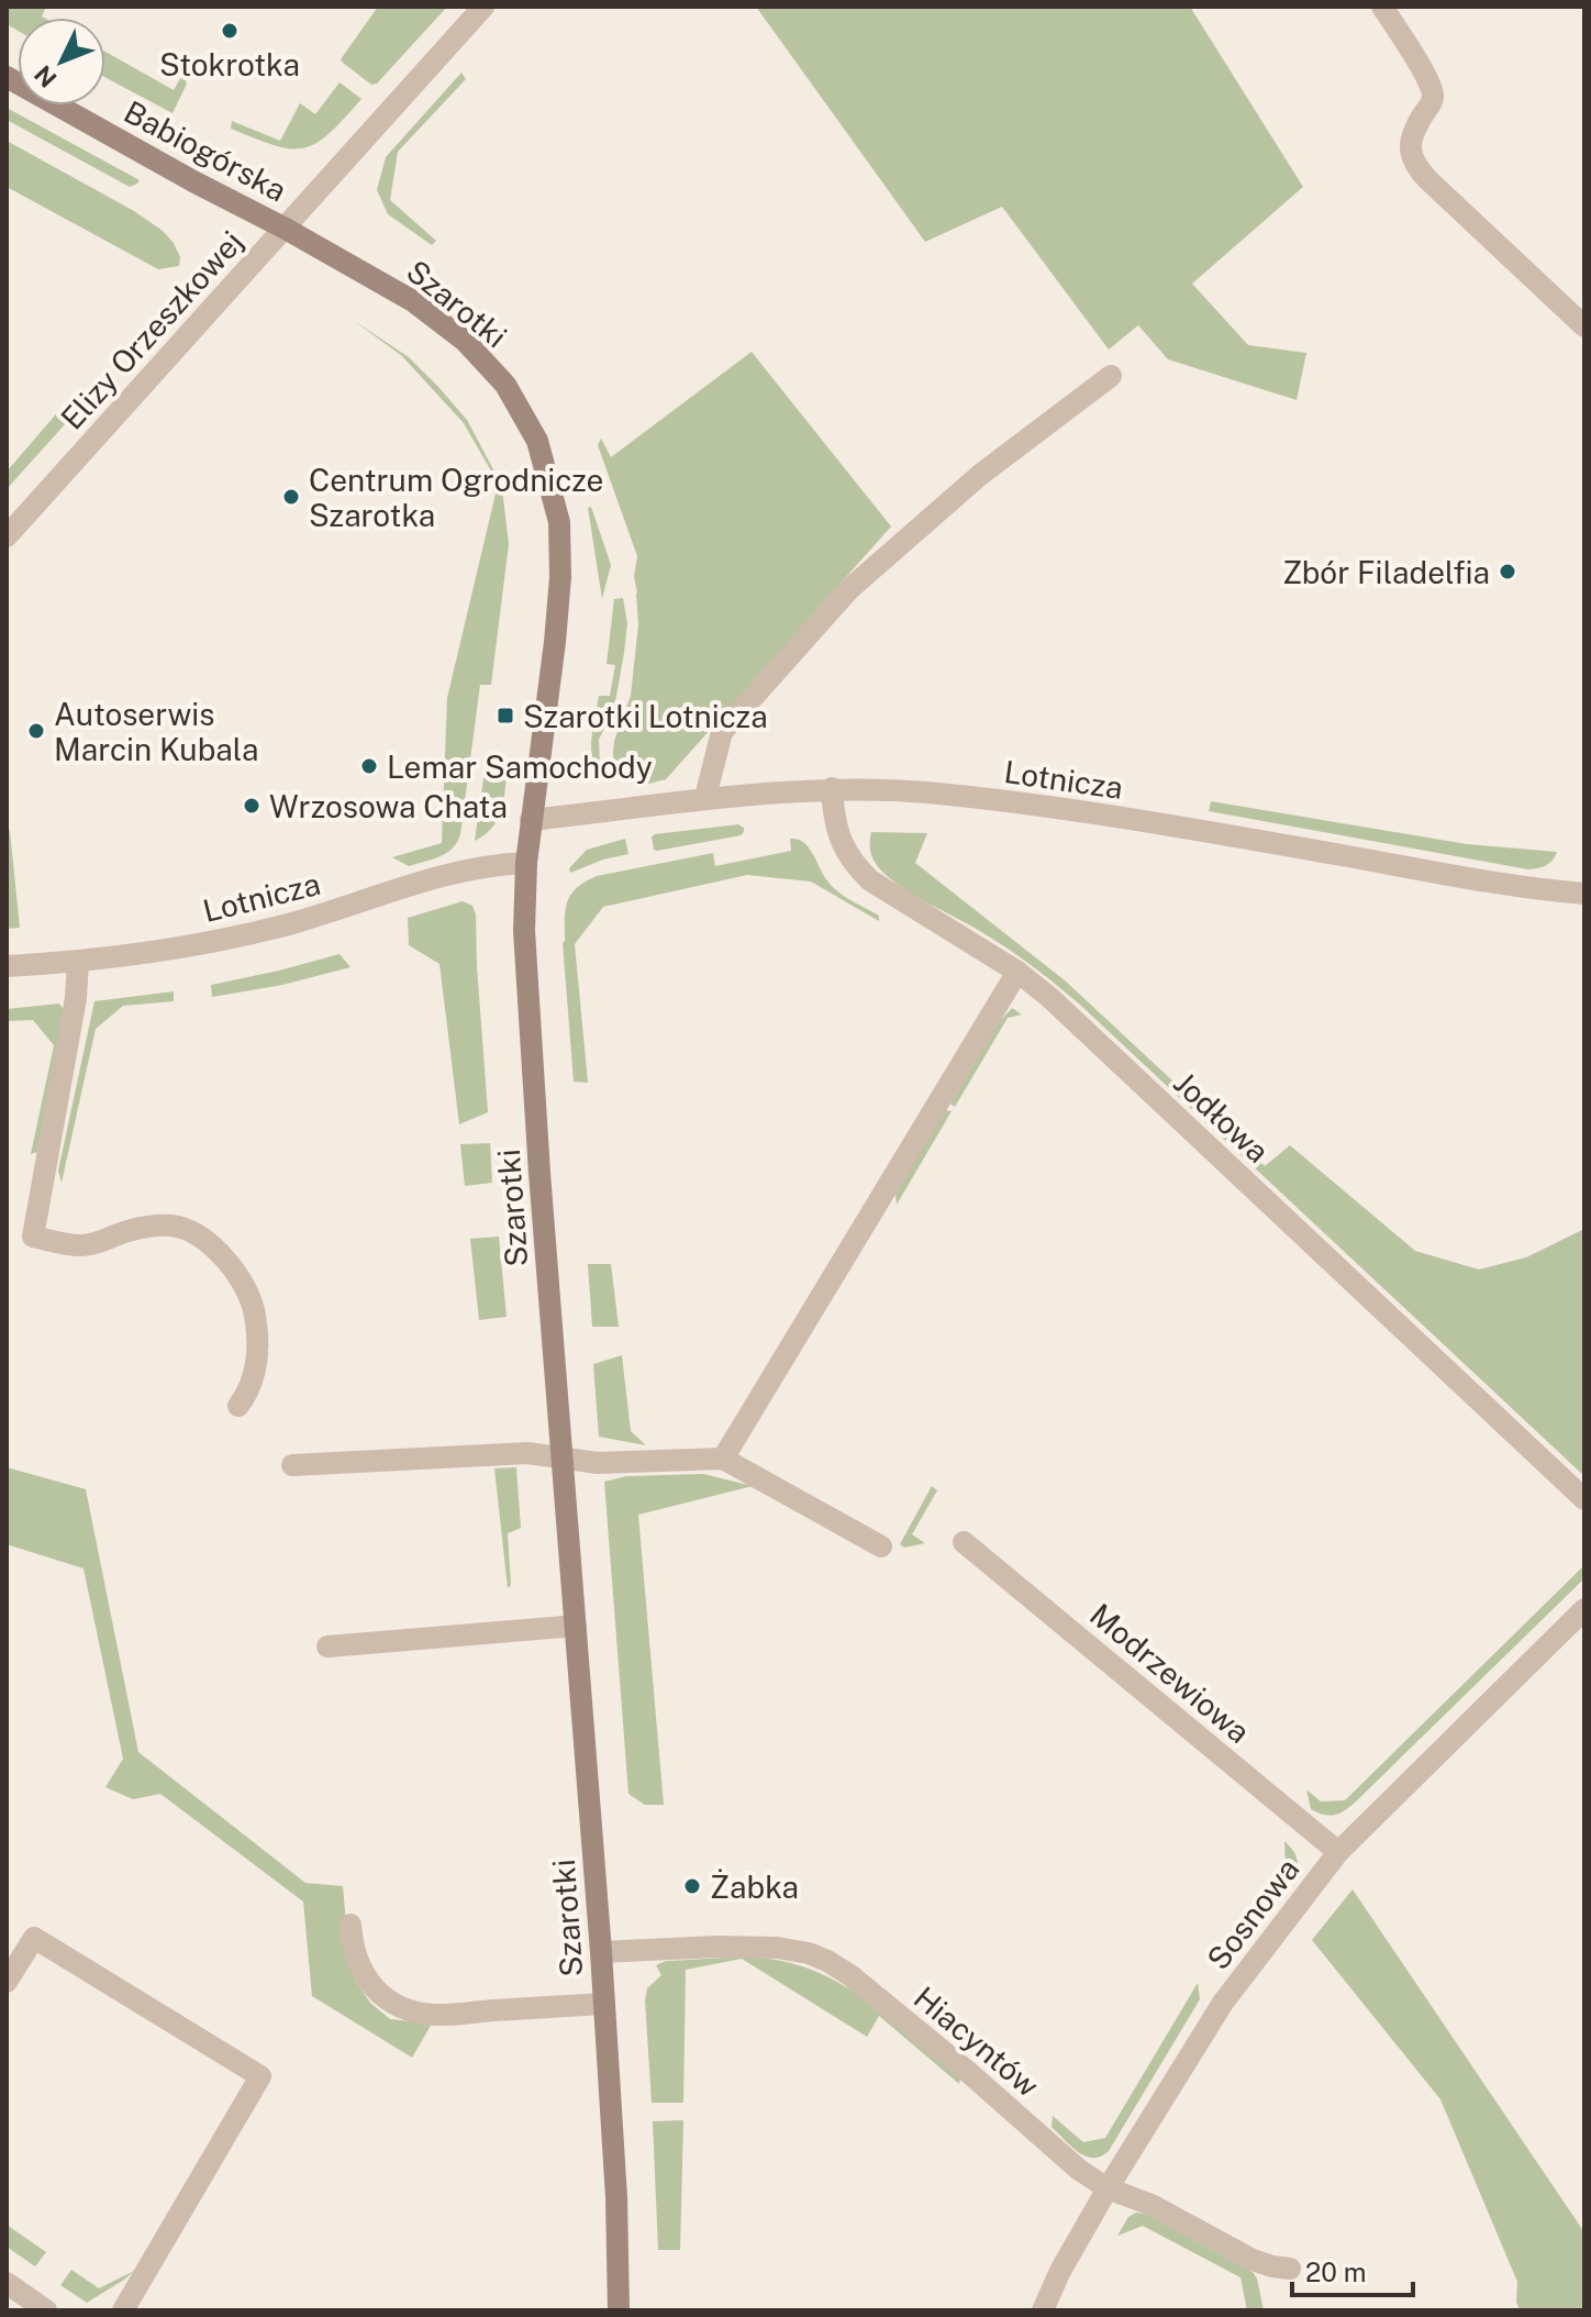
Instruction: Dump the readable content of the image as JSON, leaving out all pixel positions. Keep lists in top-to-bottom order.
{
  "streets": {
    "street": [
      "Babiogórska",
      "Szarotki",
      "Elizy Orzeszkowej",
      "Lotnicza",
      "Jodłowa",
      "Modrzewiowa",
      "Sosnowa",
      "Hiacyntów"
    ]
  },
  "crossings": [
    ["Babiogórska", "Szarotki"],
    ["Babiogórska", "Elizy Orzeszkowej"],
    ["Szarotki", "Elizy Orzeszkowej"],
    ["Szarotki", "Lotnicza"],
    ["Szarotki", "Hiacyntów"],
    ["Lotnicza", "Jodłowa"],
    ["Modrzewiowa", "Sosnowa"],
    ["Sosnowa", "Hiacyntów"]
  ],
  "places": {
    "other": [
      "Stokrotka",
      "Centrum Ogrodnicze Szarotka",
      "Zbór Filadelfia",
      "Autoserwis Marcin Kubala",
      "Lemar Samochody",
      "Wrzosowa Chata",
      "Żabka"
    ],
    "transit": ["Szarotki Lotnicza"]
  },
  "scale_bar": "20 m",
  "north": "bottom left"
}
